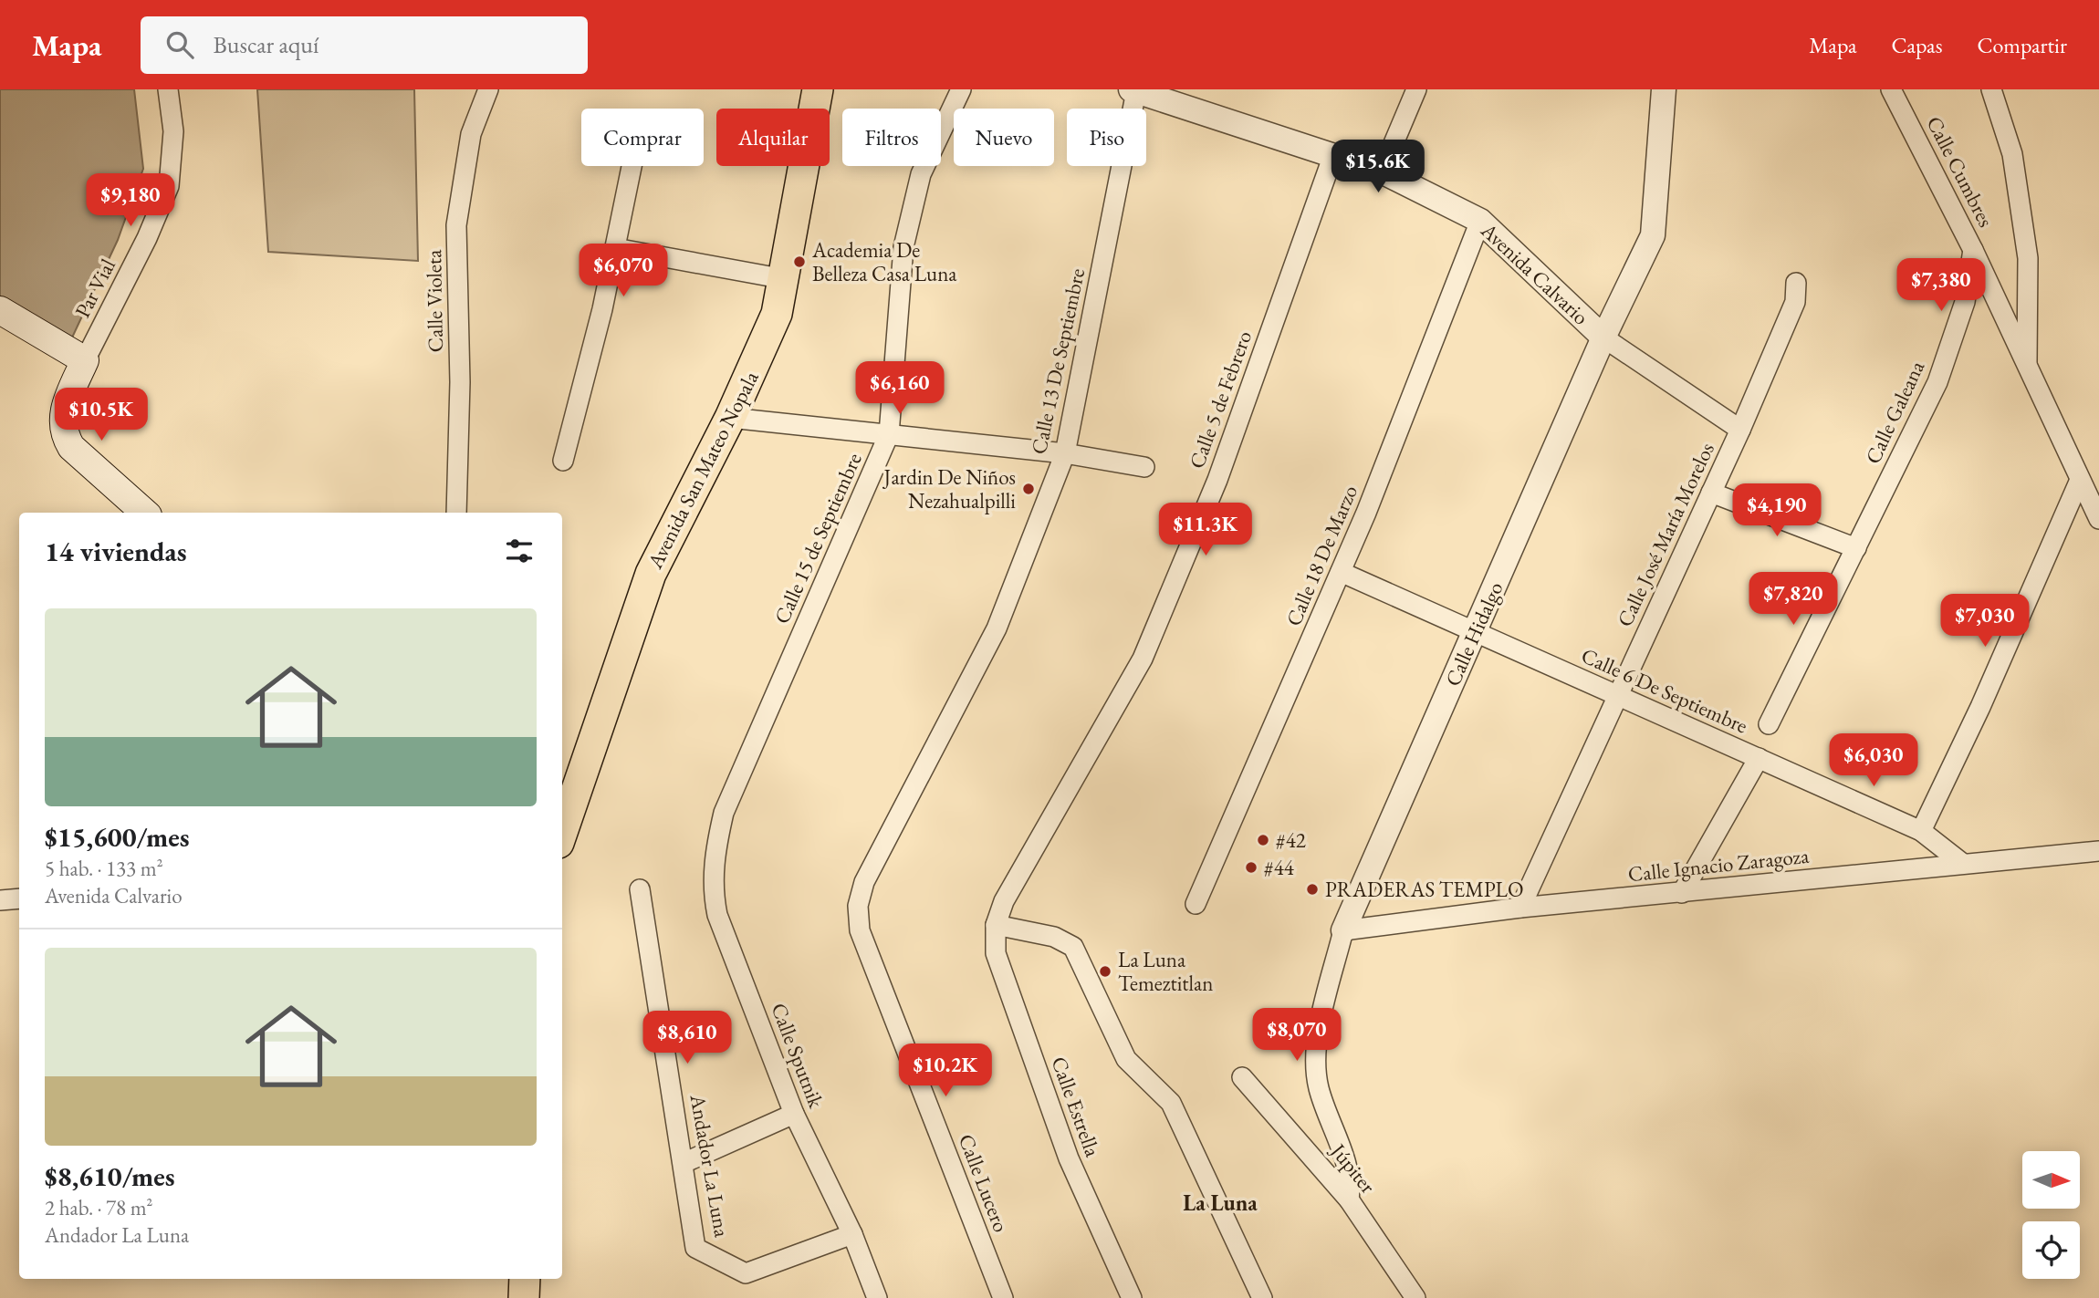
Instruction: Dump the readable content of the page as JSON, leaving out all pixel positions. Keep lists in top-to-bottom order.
{
  "streets": {
    "main road": ["Avenida San Mateo Nopala"],
    "street": [
      "Calle Cumbres",
      "Avenida Calvario",
      "Par Vial",
      "Calle Violeta",
      "Calle 13 De Septiembre",
      "Calle 5 de Febrero",
      "Calle Galeana",
      "Calle José María Morelos",
      "Calle 15 de Septiembre",
      "Calle 18 De Marzo",
      "Calle Hidalgo",
      "Calle 6 De Septiembre",
      "Calle Ignacio Zaragoza",
      "Calle Sputnik",
      "Calle Estrella",
      "Andador La Luna",
      "Júpiter",
      "Calle Lucero"
    ]
  },
  "crossings": [
    ["Calle Cumbres", "Calle Galeana"],
    ["Avenida Calvario", "Calle 13 De Septiembre"],
    ["Avenida Calvario", "Calle 5 de Febrero"],
    ["Avenida Calvario", "Calle José María Morelos"],
    ["Avenida Calvario", "Calle 18 De Marzo"],
    ["Avenida Calvario", "Calle Hidalgo"],
    ["Calle 13 De Septiembre", "Calle Lucero"],
    ["Calle 5 de Febrero", "Calle Estrella"],
    ["Calle José María Morelos", "Calle 6 De Septiembre"],
    ["Calle José María Morelos", "Calle Ignacio Zaragoza"],
    ["Calle 15 de Septiembre", "Calle Sputnik"],
    ["Calle 18 De Marzo", "Calle 6 De Septiembre"],
    ["Calle Hidalgo", "Calle 6 De Septiembre"],
    ["Calle Hidalgo", "Calle Ignacio Zaragoza"],
    ["Calle 6 De Septiembre", "Calle Ignacio Zaragoza"],
    ["Calle Sputnik", "Andador La Luna"]
  ],
  "districts": ["La Luna"],
  "places": [
    "Academia De Belleza Casa Luna",
    "Jardin De Niños Nezahualpilli",
    "#42",
    "#44",
    "PRADERAS TEMPLO",
    "La Luna Temeztitlan"
  ],
  "north": "right",
  "page": {
    "header": "Mapa",
    "search": "Buscar aquí",
    "nav": ["Mapa", "Capas", "Compartir"],
    "chip": [
      "Comprar",
      "Alquilar",
      "Filtros",
      "Nuevo",
      "Piso"
    ],
    "price": [
      "$15.6K",
      "$9,180",
      "$6,070",
      "$7,380",
      "$6,160",
      "$10.5K",
      "$4,190",
      "$11.3K",
      "$7,820",
      "$7,030",
      "$6,030",
      "$8,070",
      "$8,610",
      "$10.2K"
    ],
    "heading": "14 viviendas",
    "list": [
      {
        "name": "$15,600/mes",
        "note": "5 hab. · 133 m² · Avenida Calvario"
      },
      {
        "name": "$8,610/mes",
        "note": "2 hab. · 78 m² · Andador La Luna"
      }
    ]
  }
}
